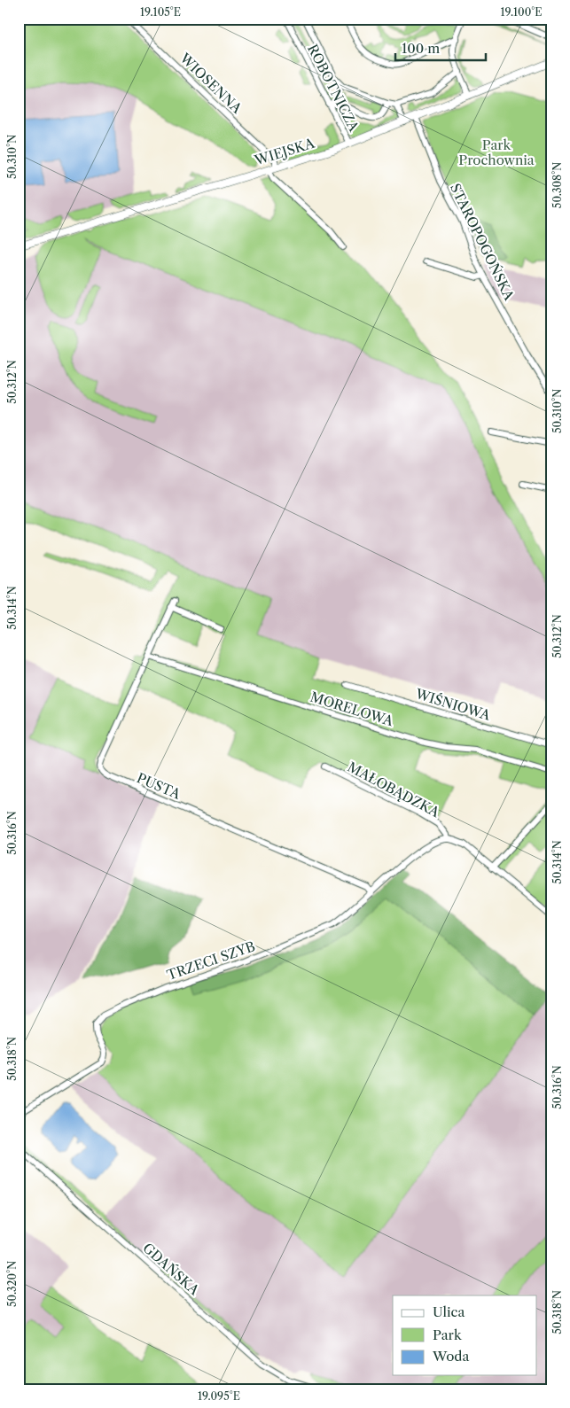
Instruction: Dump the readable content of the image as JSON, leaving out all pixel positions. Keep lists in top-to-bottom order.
{
  "streets": {
    "street": [
      "WIOSENNA",
      "ROBOTNICZA",
      "WIEJSKA",
      "STAROPOGOŃSKA",
      "WIŚNIOWA",
      "MORELOWA",
      "PUSTA",
      "MAŁOBĄDZKA",
      "TRZECI SZYB",
      "GDAŃSKA"
    ]
  },
  "crossings": [
    ["WIOSENNA", "WIEJSKA"],
    ["ROBOTNICZA", "WIEJSKA"],
    ["WIEJSKA", "STAROPOGOŃSKA"],
    ["MORELOWA", "PUSTA"],
    ["PUSTA", "TRZECI SZYB"],
    ["MAŁOBĄDZKA", "TRZECI SZYB"]
  ],
  "parks": ["Park Prochownia"],
  "legend": ["Ulica", "Park", "Woda"],
  "scale_bar": "100 m",
  "coordinates": [
    "19.105°E",
    "19.100°E",
    "50.310°N",
    "50.308°N",
    "50.312°N",
    "50.314°N",
    "50.316°N",
    "50.318°N",
    "50.320°N",
    "19.095°E"
  ]
}
